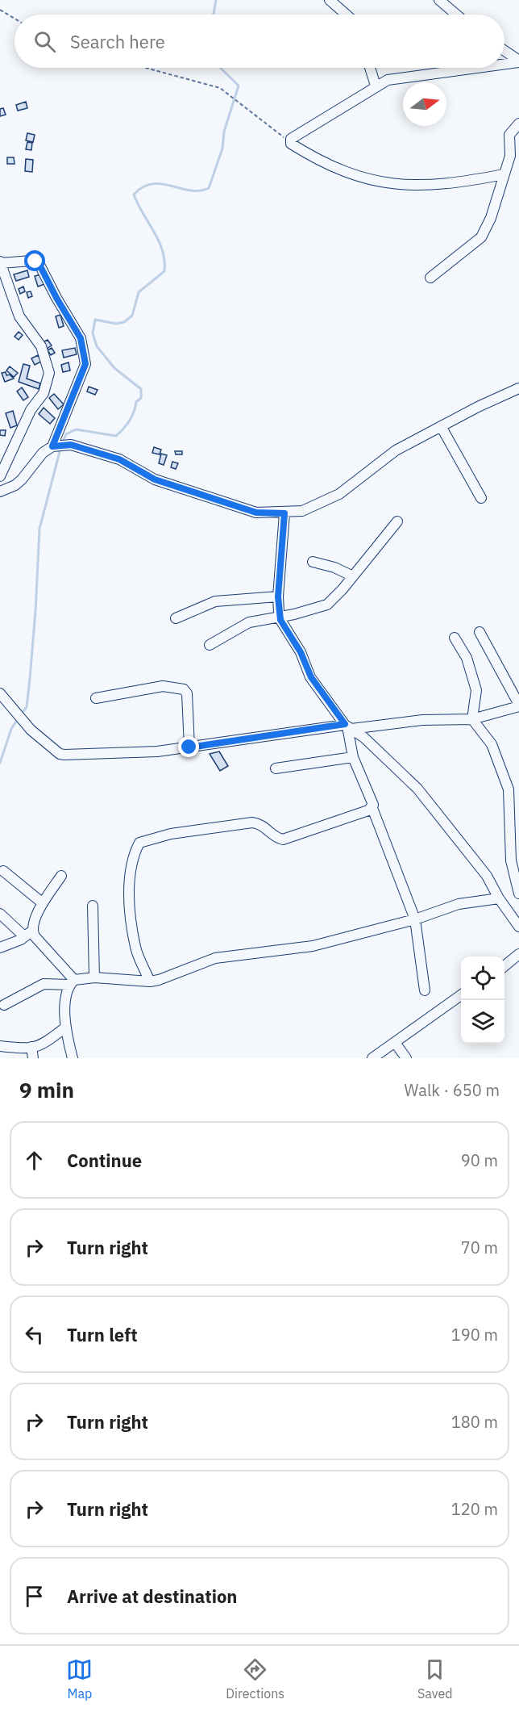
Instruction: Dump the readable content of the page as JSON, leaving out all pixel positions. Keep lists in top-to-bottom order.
{
  "north": "right",
  "page": {
    "search": "Search here",
    "heading": ["9 min", "Walk · 650 m"],
    "list": [
      ["Continue", "90 m"],
      ["Turn right", "70 m"],
      ["Turn left", "190 m"],
      ["Turn right", "180 m"],
      ["Turn right", "120 m"],
      "Arrive at destination"
    ],
    "nav": ["Map", "Directions", "Saved"]
  }
}
